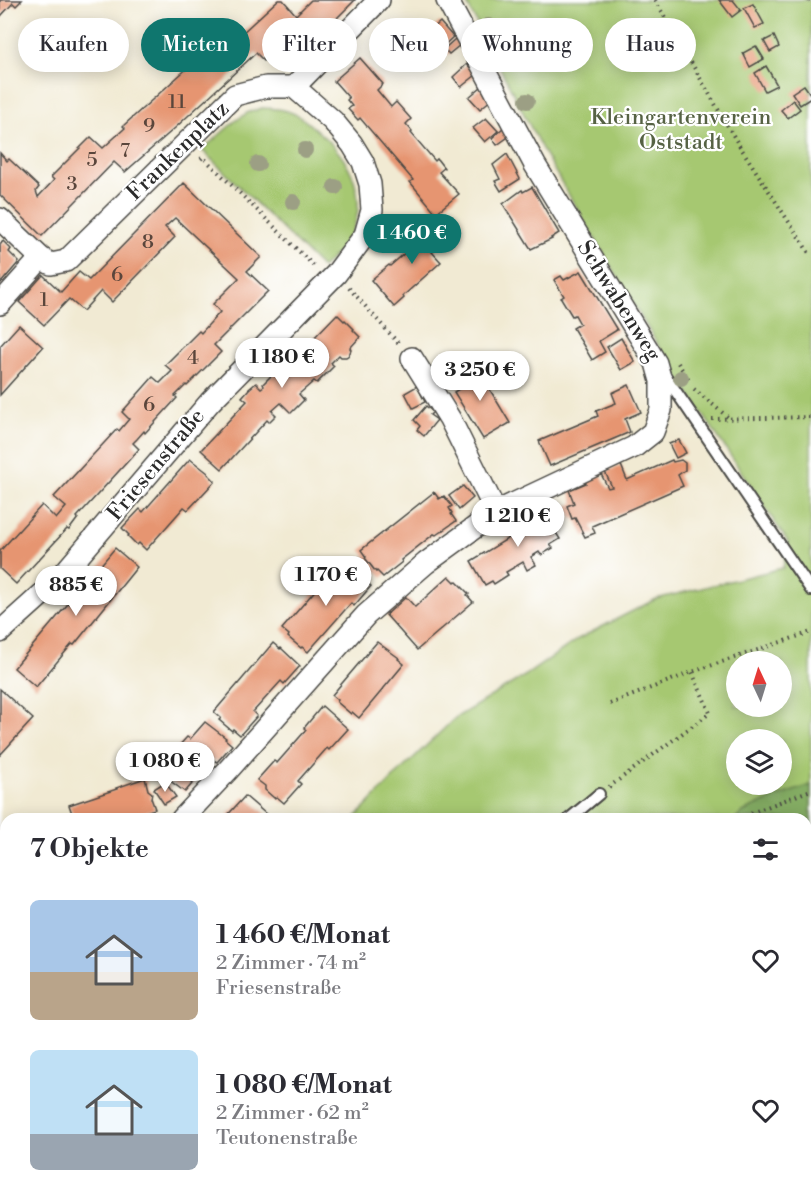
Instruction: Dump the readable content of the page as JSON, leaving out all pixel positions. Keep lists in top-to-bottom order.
{
  "streets": {
    "street": ["Frankenplatz", "Schwabenweg", "Friesenstraße"]
  },
  "crossings": [
    ["Frankenplatz", "Friesenstraße"]
  ],
  "parks": ["Kleingartenverein Oststadt"],
  "house_numbers": [
    "11",
    "9",
    "7",
    "5",
    "3",
    "8",
    "6",
    "1",
    "4",
    "6"
  ],
  "north": "top",
  "page": {
    "chip": [
      "Kaufen",
      "Mieten",
      "Filter",
      "Neu",
      "Wohnung",
      "Haus"
    ],
    "price": [
      "1 460 €",
      "1 180 €",
      "3 250 €",
      "1 210 €",
      "1 170 €",
      "885 €",
      "1 080 €"
    ],
    "heading": "7 Objekte",
    "list": [
      {
        "name": "1 460 €/Monat",
        "note": "2 Zimmer · 74 m² · Friesenstraße"
      },
      {
        "name": "1 080 €/Monat",
        "note": "2 Zimmer · 62 m² · Teutonenstraße"
      }
    ]
  }
}
